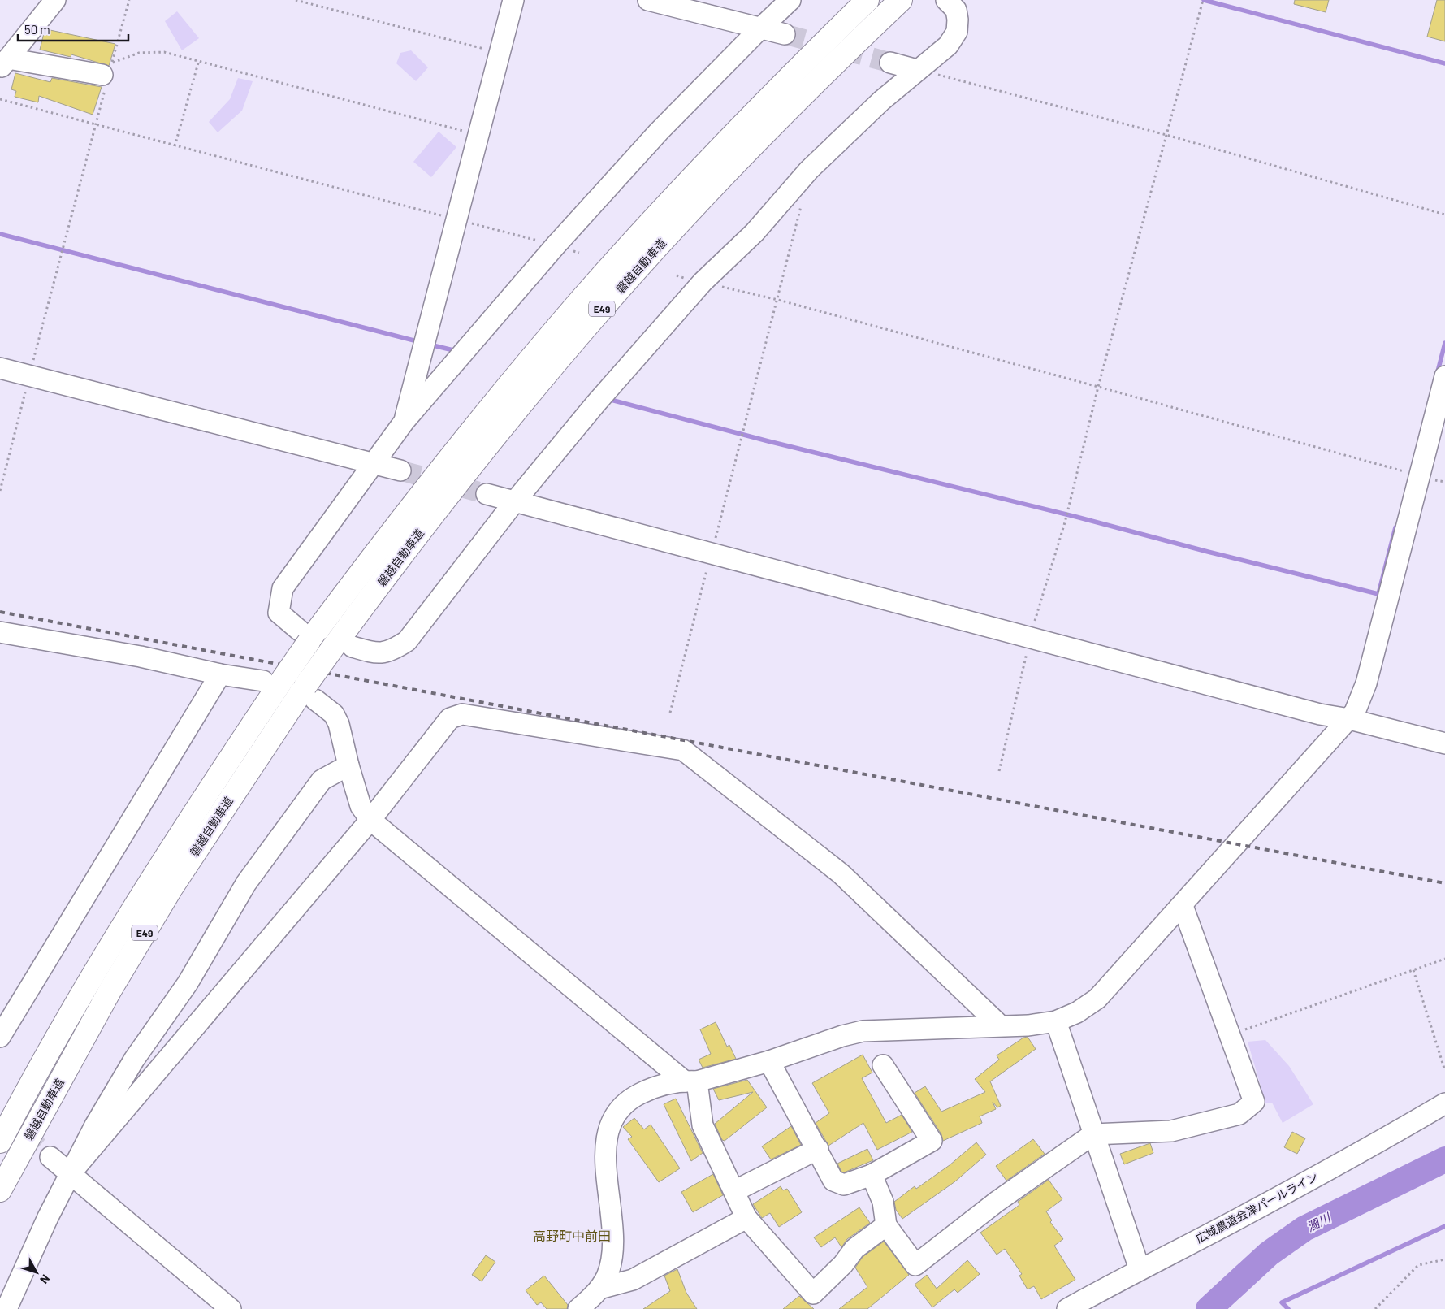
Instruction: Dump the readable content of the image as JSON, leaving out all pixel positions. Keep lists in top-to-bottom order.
{
  "streets": {
    "highway": ["磐越自動車道", "E49"],
    "street": ["広域農道会津パールライン"]
  },
  "districts": ["高野町中前田"],
  "water": ["溷川"],
  "scale_bar": "50 m",
  "north": "bottom right"
}
